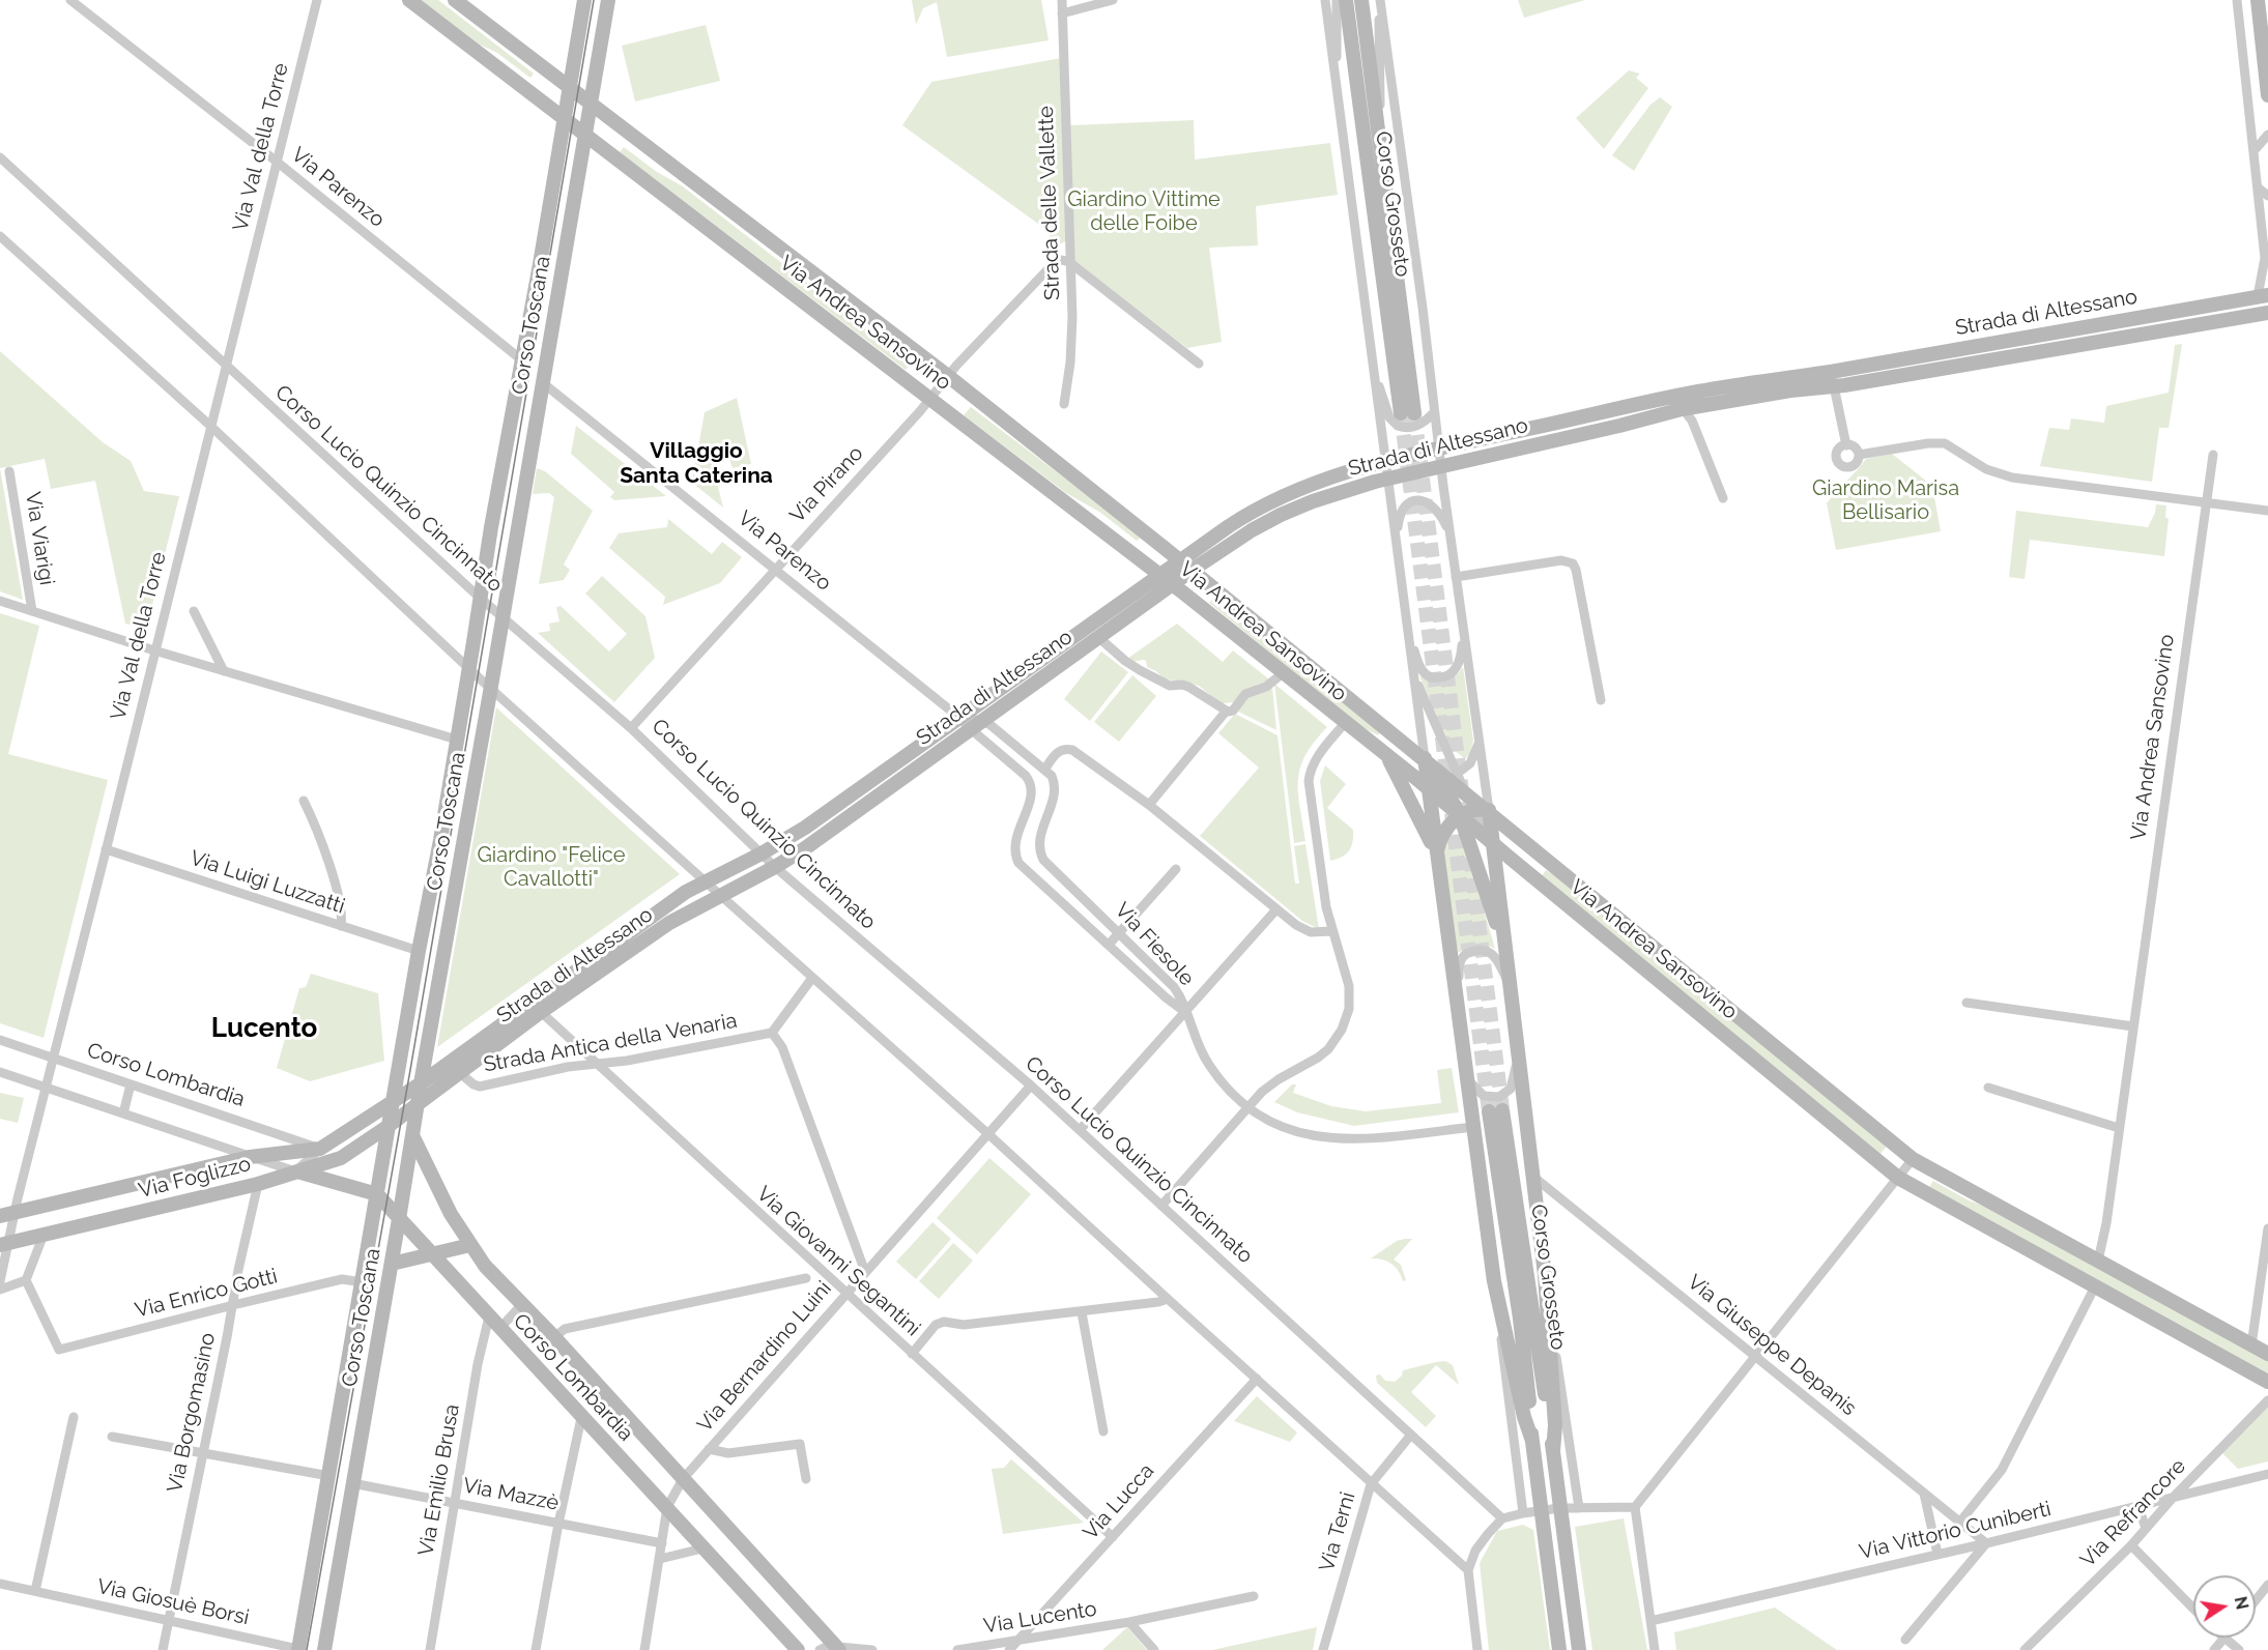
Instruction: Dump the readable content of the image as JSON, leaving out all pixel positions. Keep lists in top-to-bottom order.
{
  "streets": {
    "street": [
      "Via Val della Torre",
      "Via Parenzo",
      "Strada delle Vallette",
      "Corso Grosseto",
      "Strada di Altessano",
      "Via Andrea Sansovino",
      "Corso Toscana",
      "Via Pirano",
      "Corso Lucio Quinzio Cincinnato",
      "Via Viarigi",
      "Via Luigi Luzzatti",
      "Via Fiesole",
      "Strada Antica della Venaria",
      "Corso Lombardia",
      "Via Foglizzo",
      "Via Giovanni Segantini",
      "Via Enrico Gotti",
      "Via Giuseppe Depanis",
      "Via Bernardino Luini",
      "Via Borgomasino",
      "Via Emilio Brusa",
      "Via Mazzè",
      "Via Lucca",
      "Via Refrancore",
      "Via Vittorio Cuniberti",
      "Via Terni",
      "Via Giosuè Borsi",
      "Via Lucento"
    ]
  },
  "crossings": [
    ["Via Val della Torre", "Via Parenzo"],
    ["Via Val della Torre", "Corso Toscana"],
    ["Via Val della Torre", "Corso Lucio Quinzio Cincinnato"],
    ["Via Val della Torre", "Via Luigi Luzzatti"],
    ["Via Val della Torre", "Corso Lombardia"],
    ["Via Val della Torre", "Via Foglizzo"],
    ["Via Parenzo", "Strada di Altessano"],
    ["Via Parenzo", "Corso Toscana"],
    ["Via Parenzo", "Via Pirano"],
    ["Via Parenzo", "Via Fiesole"],
    ["Strada delle Vallette", "Via Pirano"],
    ["Corso Grosseto", "Strada di Altessano"],
    ["Corso Grosseto", "Via Andrea Sansovino"],
    ["Corso Grosseto", "Via Giuseppe Depanis"],
    ["Strada di Altessano", "Via Andrea Sansovino"],
    ["Strada di Altessano", "Corso Toscana"],
    ["Strada di Altessano", "Corso Lucio Quinzio Cincinnato"],
    ["Strada di Altessano", "Via Fiesole"],
    ["Strada di Altessano", "Strada Antica della Venaria"],
    ["Strada di Altessano", "Corso Lombardia"],
    ["Strada di Altessano", "Via Foglizzo"],
    ["Strada di Altessano", "Via Giovanni Segantini"],
    ["Via Andrea Sansovino", "Corso Toscana"],
    ["Via Andrea Sansovino", "Via Pirano"],
    ["Corso Toscana", "Corso Lucio Quinzio Cincinnato"],
    ["Corso Toscana", "Via Viarigi"],
    ["Corso Toscana", "Via Luigi Luzzatti"],
    ["Corso Toscana", "Corso Lombardia"],
    ["Corso Toscana", "Via Foglizzo"],
    ["Corso Toscana", "Via Enrico Gotti"],
    ["Corso Toscana", "Via Mazzè"],
    ["Corso Toscana", "Via Giosuè Borsi"],
    ["Via Pirano", "Corso Lucio Quinzio Cincinnato"],
    ["Corso Lucio Quinzio Cincinnato", "Via Bernardino Luini"],
    ["Corso Lucio Quinzio Cincinnato", "Via Terni"],
    ["Strada Antica della Venaria", "Via Giovanni Segantini"],
    ["Corso Lombardia", "Via Foglizzo"],
    ["Corso Lombardia", "Via Bernardino Luini"],
    ["Corso Lombardia", "Via Emilio Brusa"],
    ["Via Foglizzo", "Via Borgomasino"],
    ["Via Giovanni Segantini", "Via Bernardino Luini"],
    ["Via Giovanni Segantini", "Via Lucca"],
    ["Via Enrico Gotti", "Via Borgomasino"],
    ["Via Giuseppe Depanis", "Via Vittorio Cuniberti"],
    ["Via Bernardino Luini", "Via Mazzè"],
    ["Via Borgomasino", "Via Giosuè Borsi"],
    ["Via Emilio Brusa", "Via Mazzè"],
    ["Via Lucca", "Via Lucento"],
    ["Via Refrancore", "Via Vittorio Cuniberti"]
  ],
  "districts": ["Villaggio Santa Caterina", "Lucento"],
  "parks": ["Giardino Vittime delle Foibe", "Giardino Marisa Bellisario", "Giardino \"Felice Cavallotti\""],
  "north": "right"
}
